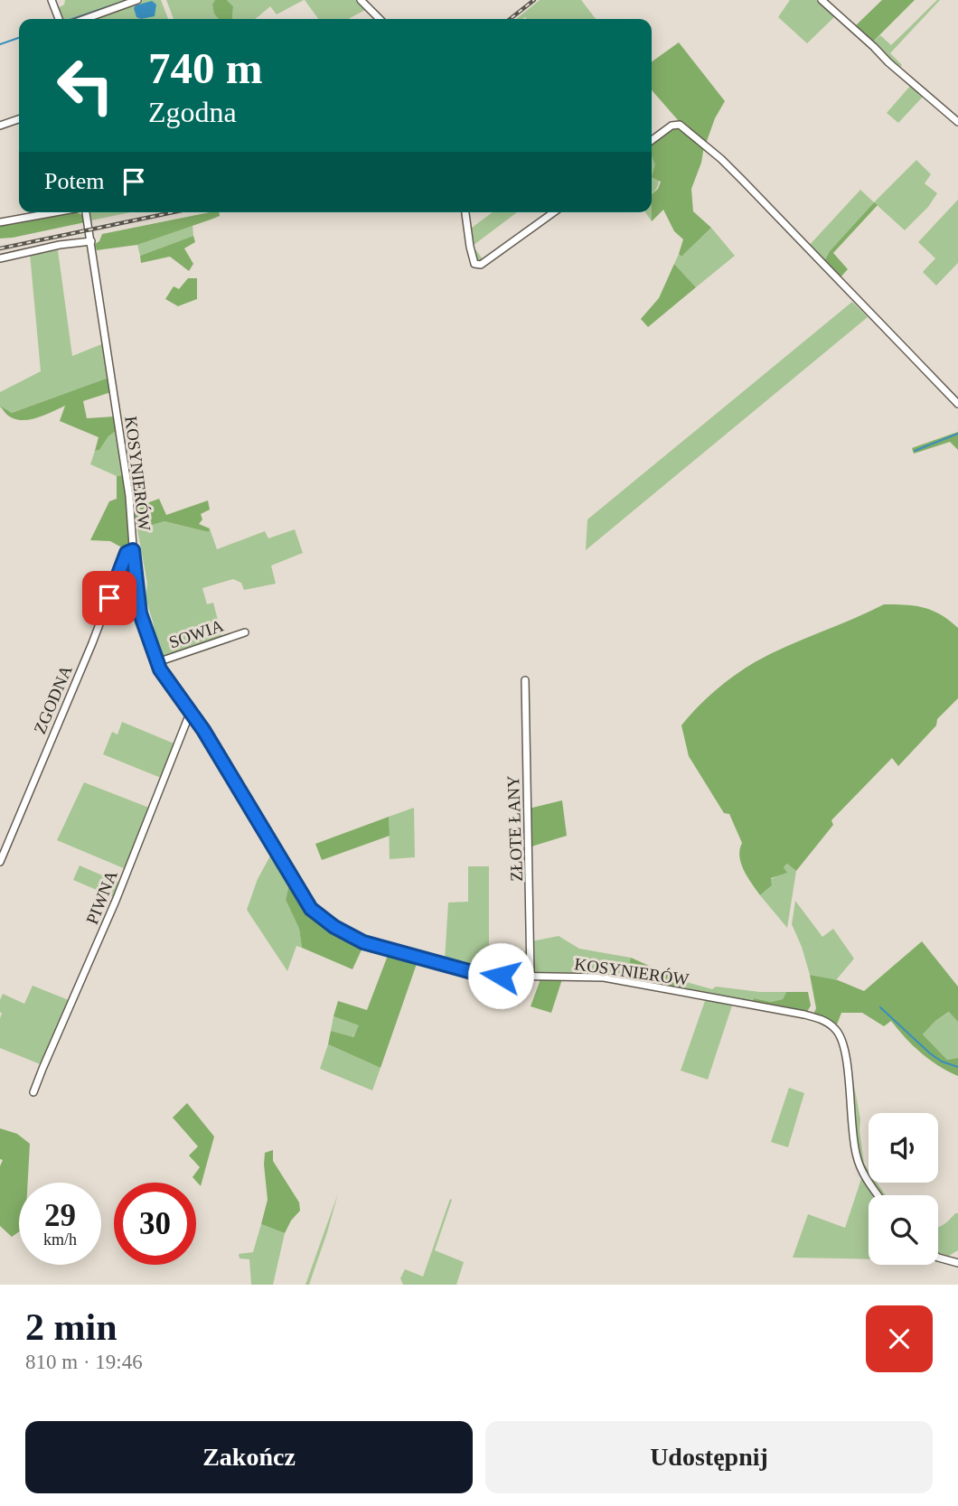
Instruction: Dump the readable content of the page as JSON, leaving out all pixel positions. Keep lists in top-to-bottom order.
{
  "streets": {
    "street": [
      "KOSYNIERÓW",
      "SOWIA",
      "ZGODNA",
      "ZŁOTE ŁANY",
      "PIWNA"
    ]
  },
  "crossings": [
    ["KOSYNIERÓW", "SOWIA"],
    ["KOSYNIERÓW", "ZGODNA"],
    ["KOSYNIERÓW", "ZŁOTE ŁANY"],
    ["KOSYNIERÓW", "PIWNA"]
  ],
  "page": {
    "turn": ["740 m", "Zgodna"],
    "then": "Potem",
    "speed": "29 km/h",
    "limit": "30",
    "heading": ["2 min", "810 m · 19:46"],
    "buttons": ["Zakończ", "Udostępnij"]
  }
}
